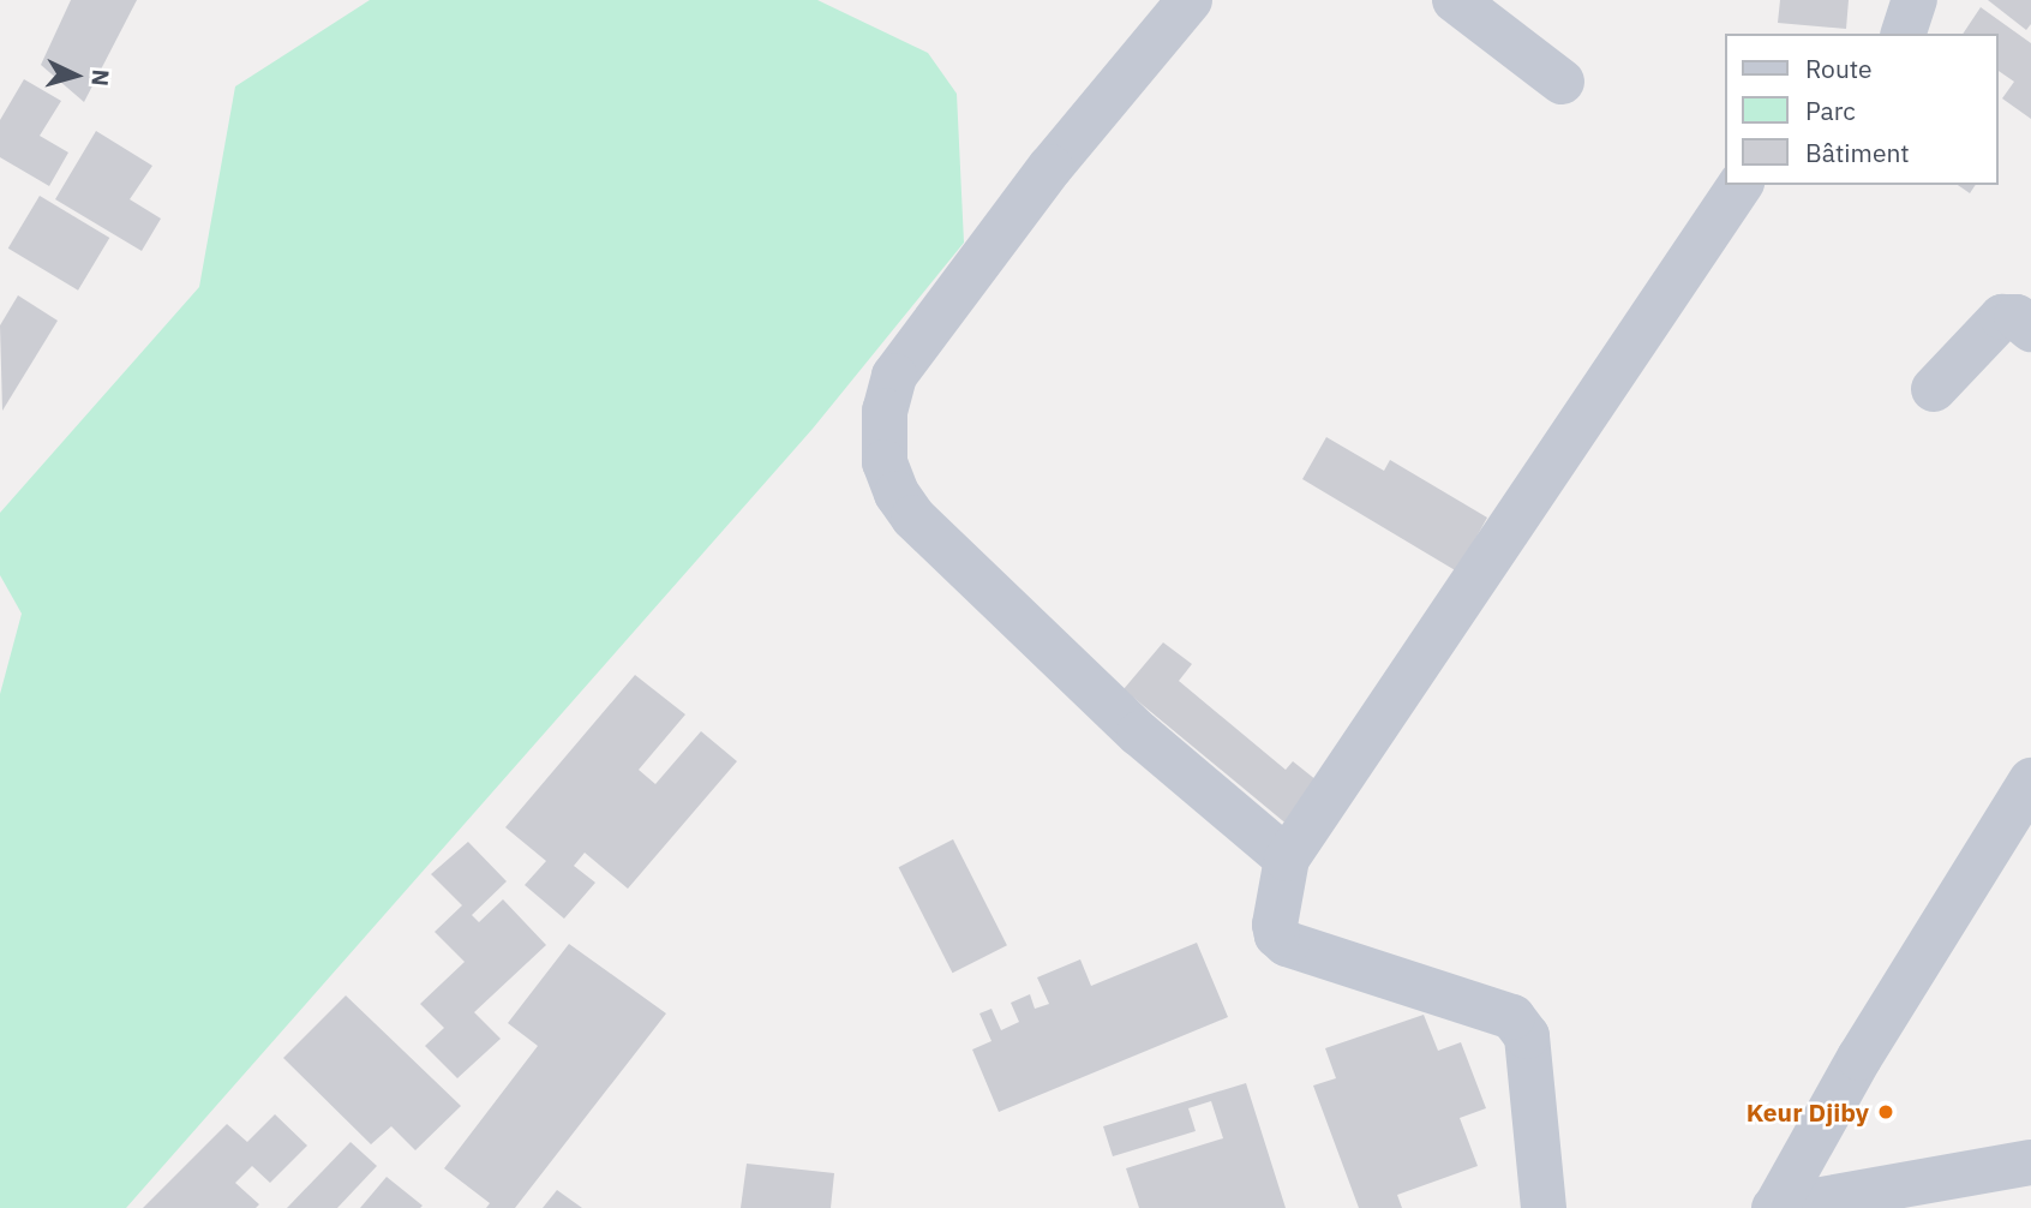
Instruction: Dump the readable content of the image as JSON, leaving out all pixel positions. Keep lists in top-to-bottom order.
{
  "places": ["Keur Djiby"],
  "legend": ["Route", "Parc", "Bâtiment"],
  "north": "right"
}
